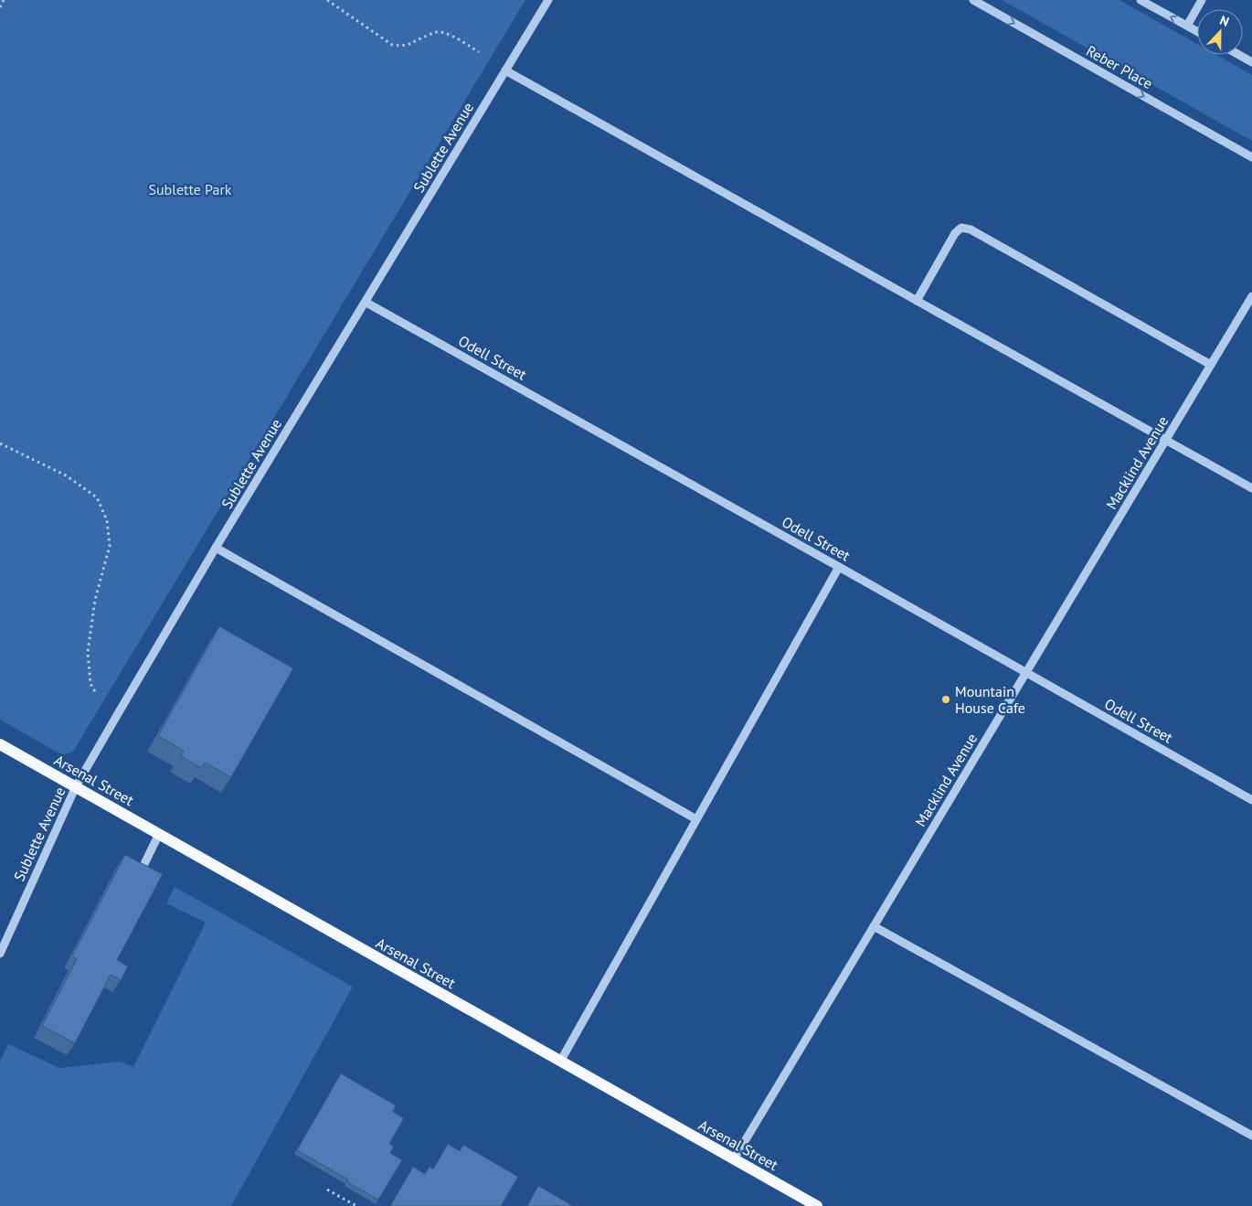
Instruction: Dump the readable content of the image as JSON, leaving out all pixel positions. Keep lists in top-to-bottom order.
{
  "streets": {
    "main road": ["Arsenal Street"],
    "street": [
      "Reber Place",
      "Sublette Avenue",
      "Odell Street",
      "Macklind Avenue"
    ]
  },
  "crossings": [
    ["Sublette Avenue", "Odell Street"],
    ["Sublette Avenue", "Arsenal Street"],
    ["Odell Street", "Macklind Avenue"],
    ["Macklind Avenue", "Arsenal Street"]
  ],
  "one_way": ["Reber Place"],
  "parks": ["Sublette Park"],
  "places": ["Mountain House Cafe"],
  "north": "top"
}
